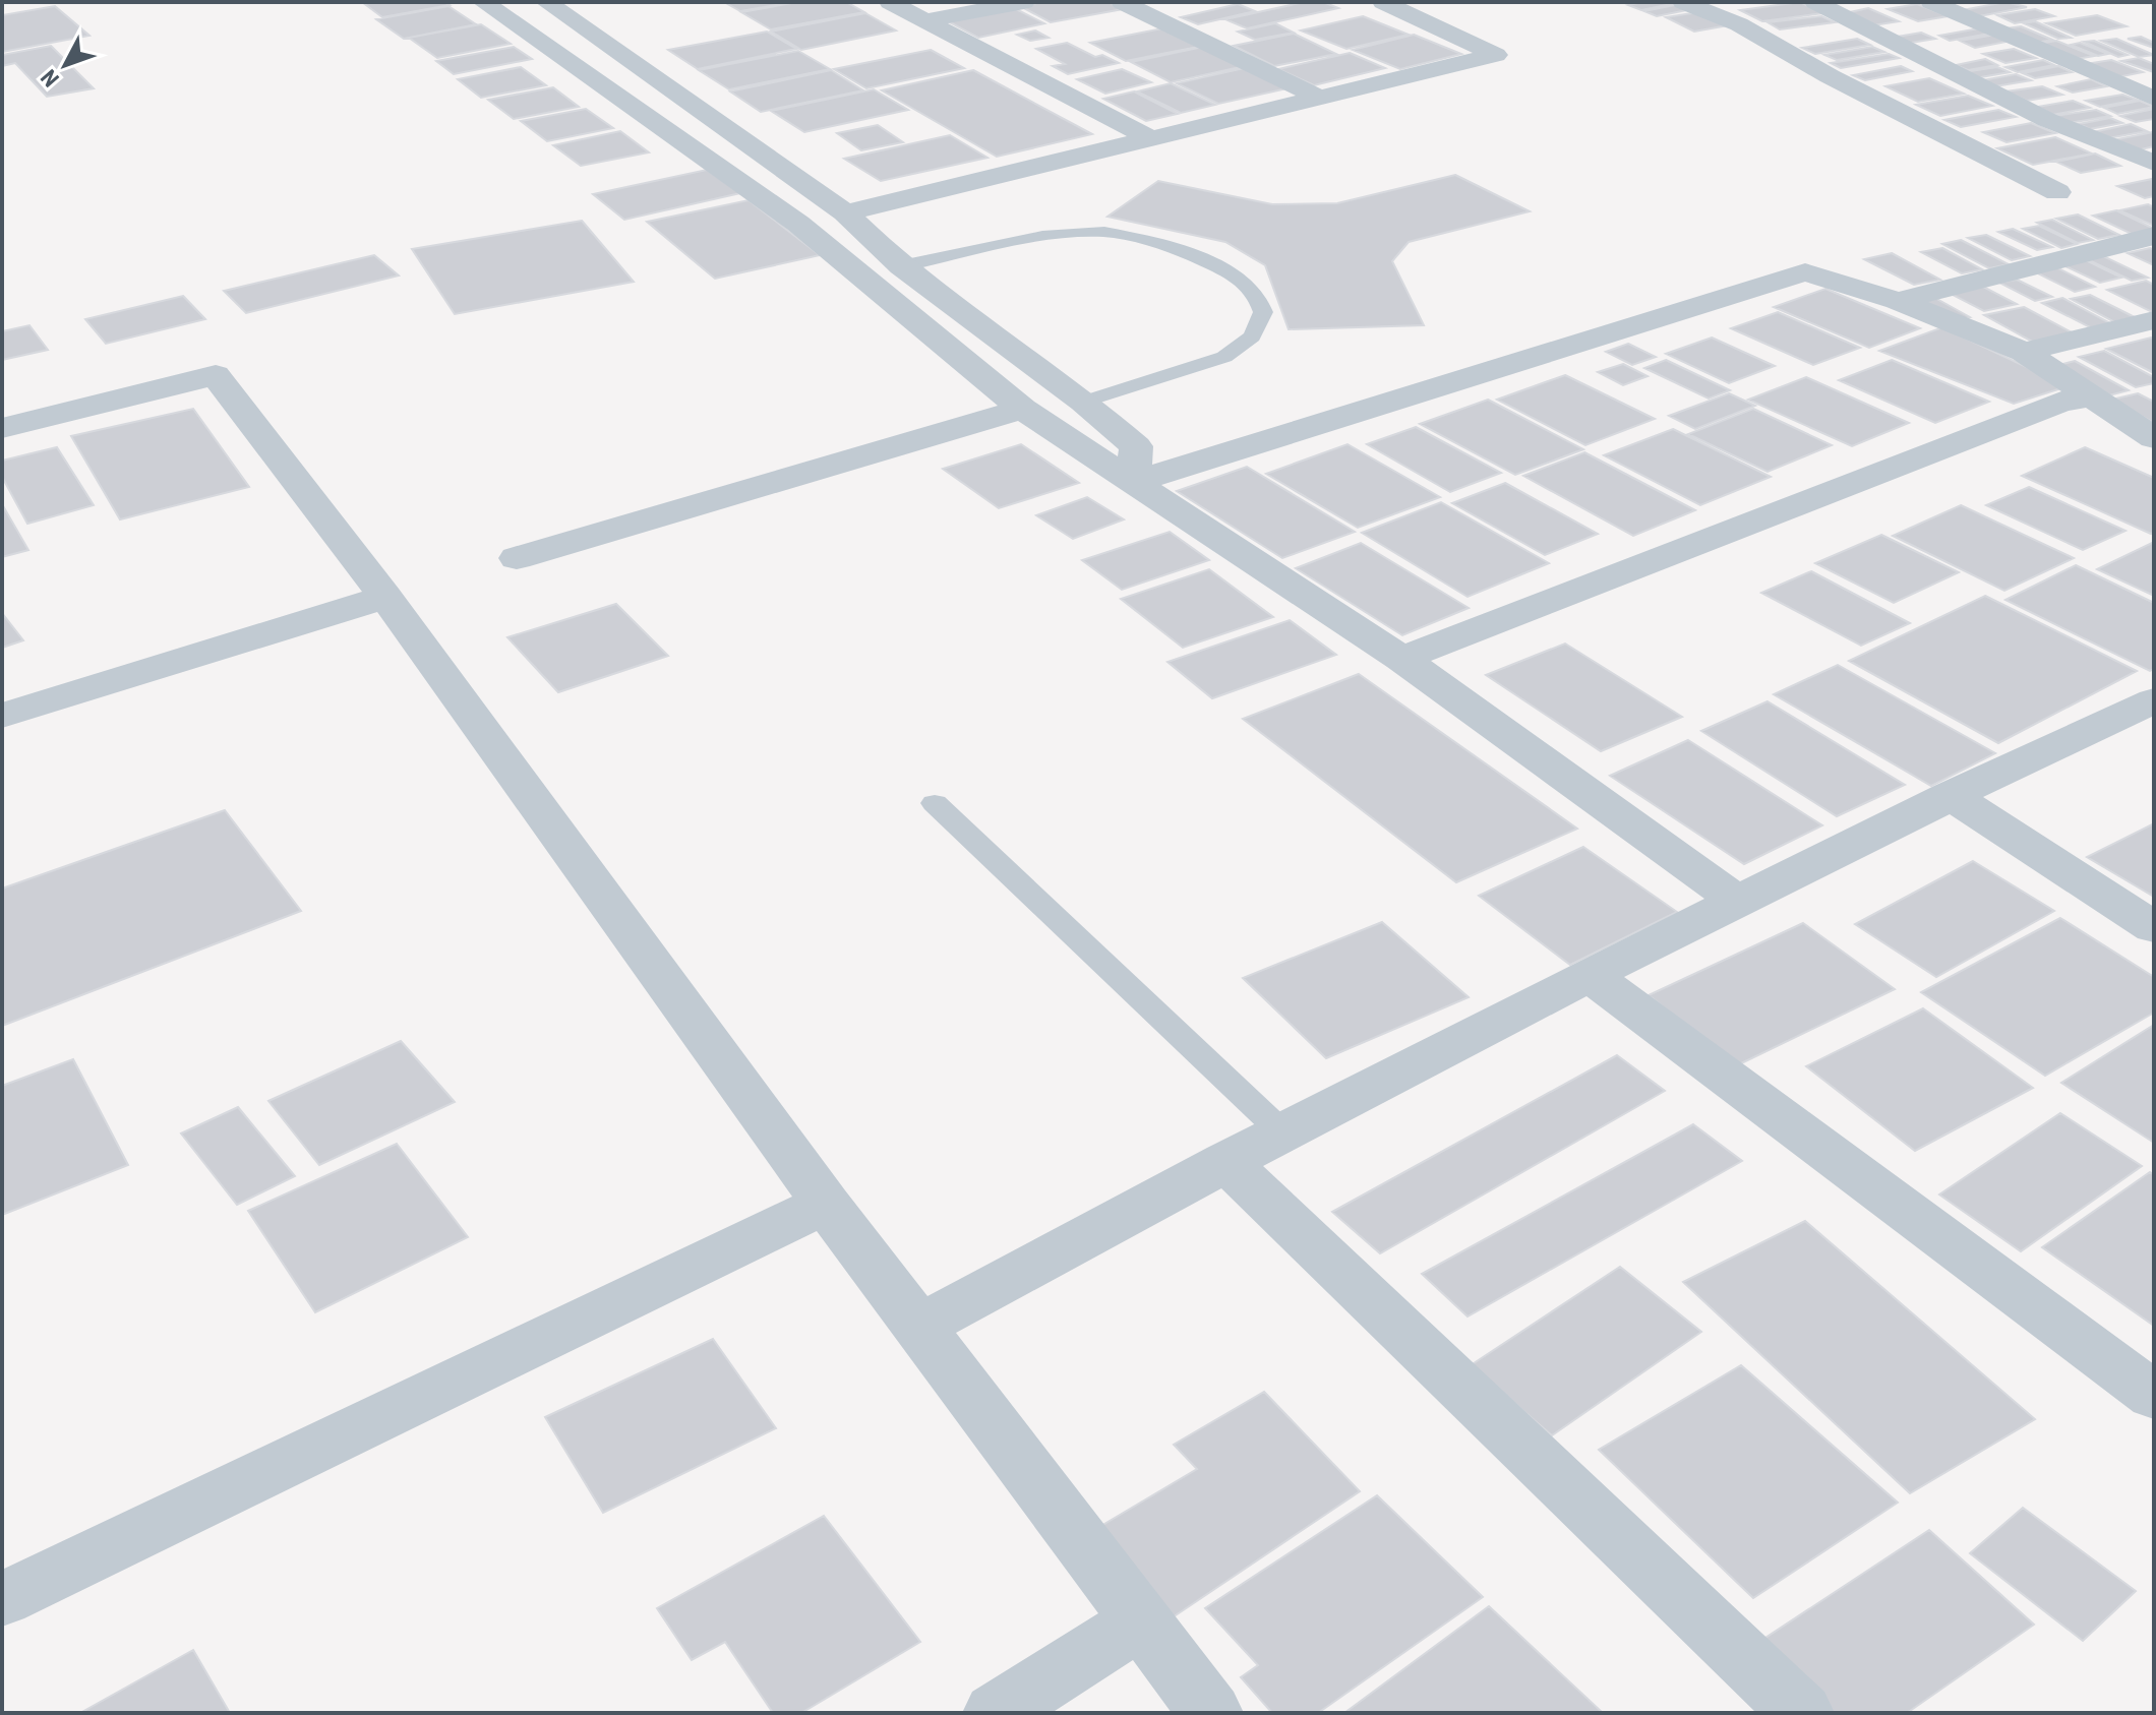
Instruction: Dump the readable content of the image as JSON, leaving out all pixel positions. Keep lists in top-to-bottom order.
{
  "north": "bottom left"
}
